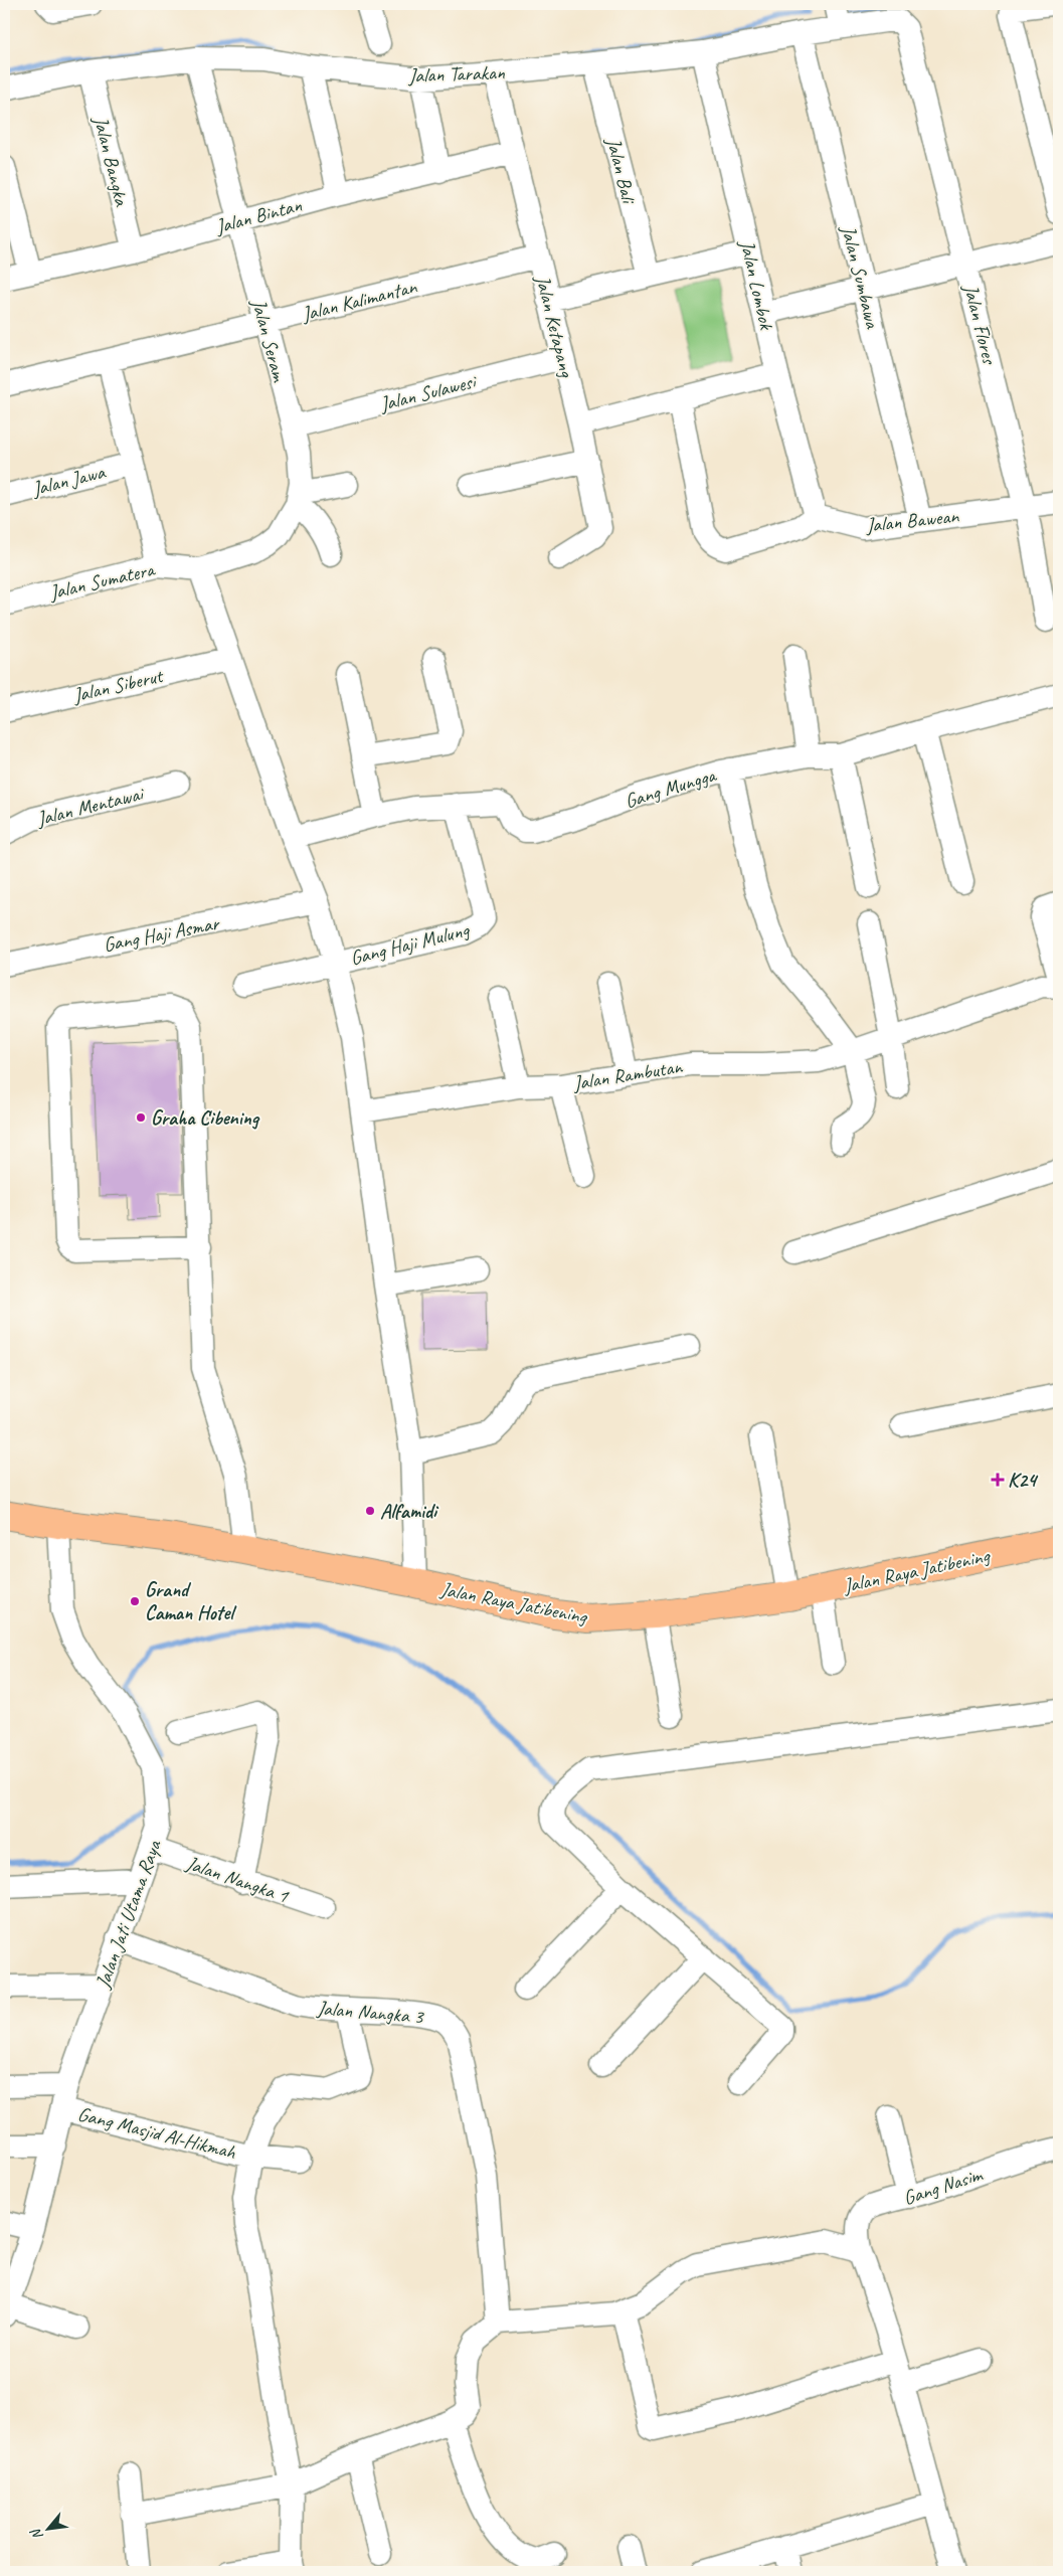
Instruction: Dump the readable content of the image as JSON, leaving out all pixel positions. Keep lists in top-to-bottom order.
{
  "streets": {
    "main road": ["Jalan Raya Jatibening"],
    "street": [
      "Jalan Tarakan",
      "Jalan Bangka",
      "Jalan Bali",
      "Jalan Bintan",
      "Jalan Sumbawa",
      "Jalan Lombok",
      "Jalan Kalimantan",
      "Jalan Flores",
      "Jalan Ketapang",
      "Jalan Seram",
      "Jalan Sulawesi",
      "Jalan Jawa",
      "Jalan Bawean",
      "Jalan Sumatera",
      "Jalan Siberut",
      "Gang Mungga",
      "Jalan Mentawai",
      "Gang Haji Asmar",
      "Gang Haji Mulung",
      "Jalan Rambutan",
      "Jalan Nangka 1",
      "Jalan Jati Utama Raya",
      "Jalan Nangka 3",
      "Gang Masjid Al-Hikmah",
      "Gang Nasim"
    ]
  },
  "crossings": [
    ["Jalan Tarakan", "Jalan Bangka"],
    ["Jalan Tarakan", "Jalan Bali"],
    ["Jalan Tarakan", "Jalan Sumbawa"],
    ["Jalan Tarakan", "Jalan Lombok"],
    ["Jalan Tarakan", "Jalan Flores"],
    ["Jalan Tarakan", "Jalan Ketapang"],
    ["Jalan Tarakan", "Jalan Seram"],
    ["Jalan Bangka", "Jalan Bintan"],
    ["Jalan Bintan", "Jalan Ketapang"],
    ["Jalan Bintan", "Jalan Seram"],
    ["Jalan Sumbawa", "Jalan Bawean"],
    ["Jalan Lombok", "Jalan Bawean"],
    ["Jalan Kalimantan", "Jalan Ketapang"],
    ["Jalan Kalimantan", "Jalan Seram"],
    ["Jalan Flores", "Jalan Bawean"],
    ["Jalan Ketapang", "Jalan Sulawesi"],
    ["Jalan Seram", "Jalan Sulawesi"],
    ["Jalan Seram", "Jalan Sumatera"],
    ["Gang Mungga", "Gang Haji Mulung"],
    ["Jalan Raya Jatibening", "Jalan Jati Utama Raya"],
    ["Jalan Nangka 1", "Jalan Jati Utama Raya"],
    ["Jalan Jati Utama Raya", "Jalan Nangka 3"],
    ["Jalan Jati Utama Raya", "Gang Masjid Al-Hikmah"]
  ],
  "places": {
    "other": ["Graha Cibening", "Alfamidi", "Grand Caman Hotel"],
    "health": ["K24"]
  },
  "north": "bottom left"
}
